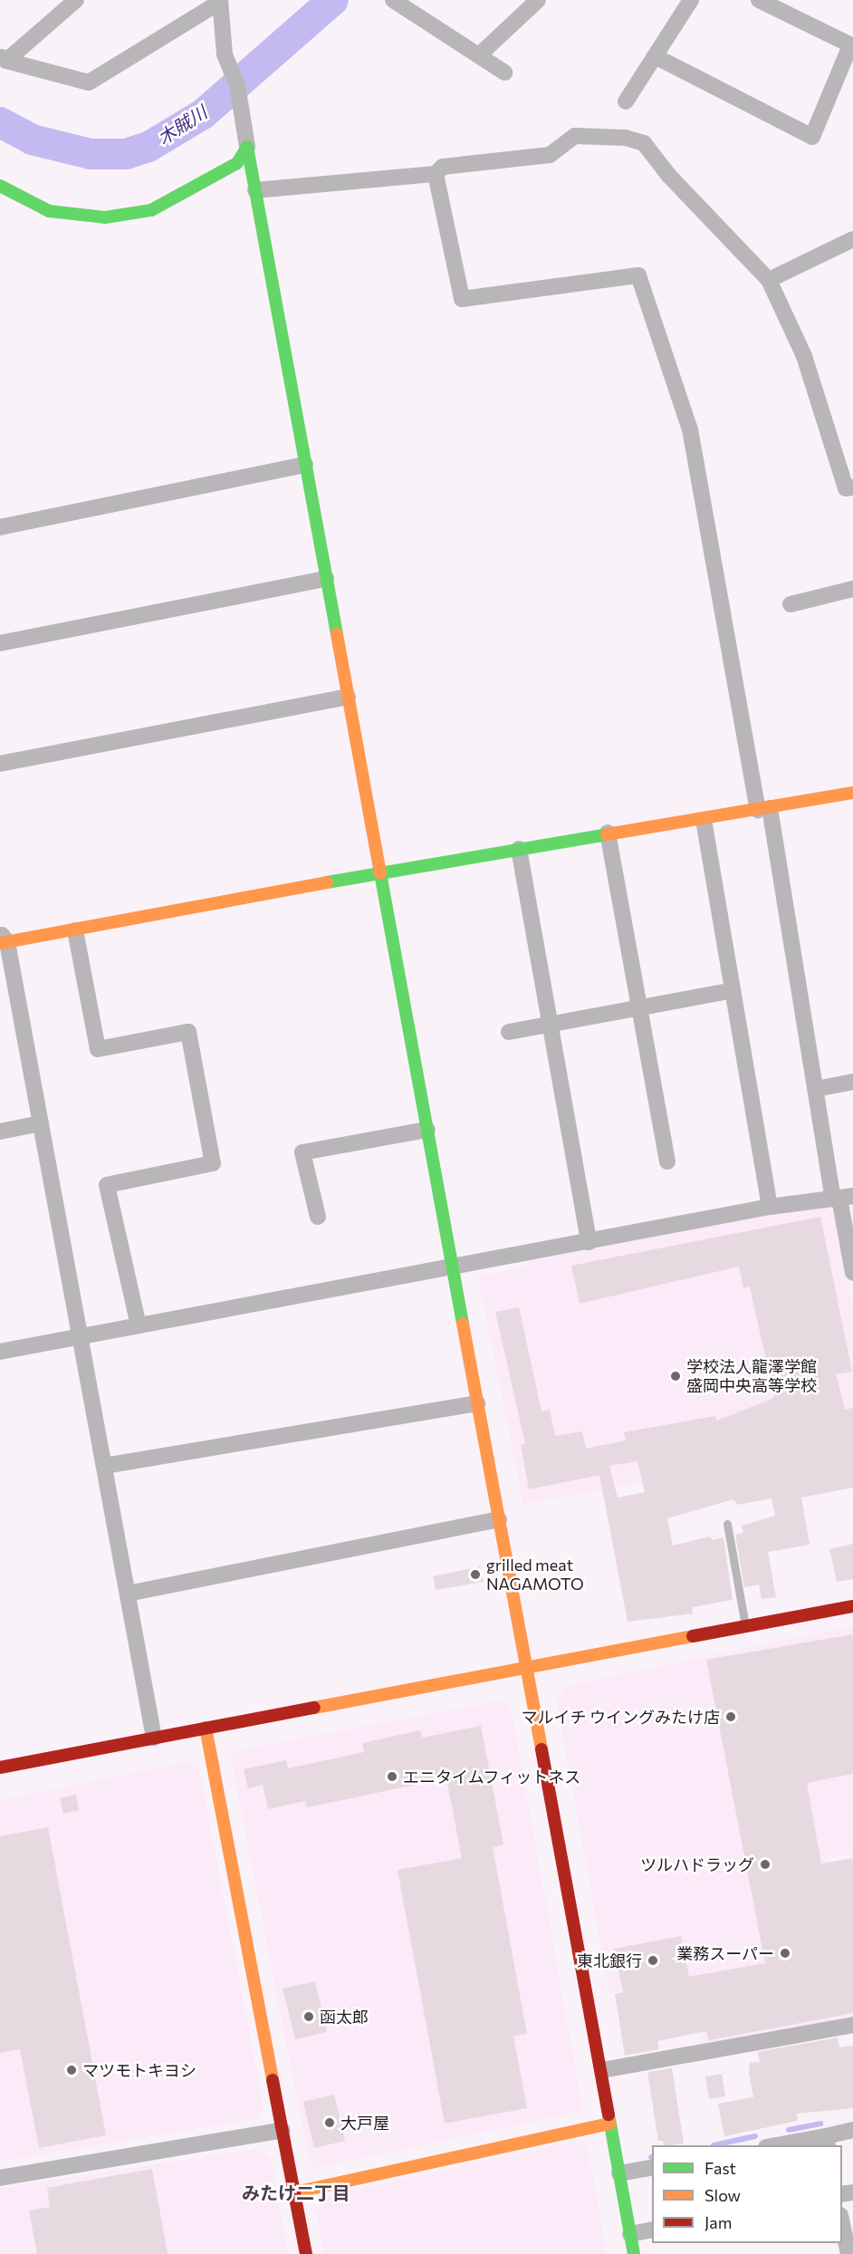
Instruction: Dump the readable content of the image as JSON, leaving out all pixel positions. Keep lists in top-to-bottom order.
{
  "districts": ["みたけ二丁目"],
  "water": ["木賊川"],
  "places": [
    "学校法人龍澤学館 盛岡中央高等学校",
    "grilled meat NAGAMOTO",
    "マルイチ ウイングみたけ店",
    "エニタイムフィットネス",
    "ツルハドラッグ",
    "業務スーパー",
    "東北銀行",
    "函太郎",
    "マツモトキヨシ",
    "大戸屋"
  ],
  "legend": ["Fast", "Slow", "Jam"]
}
